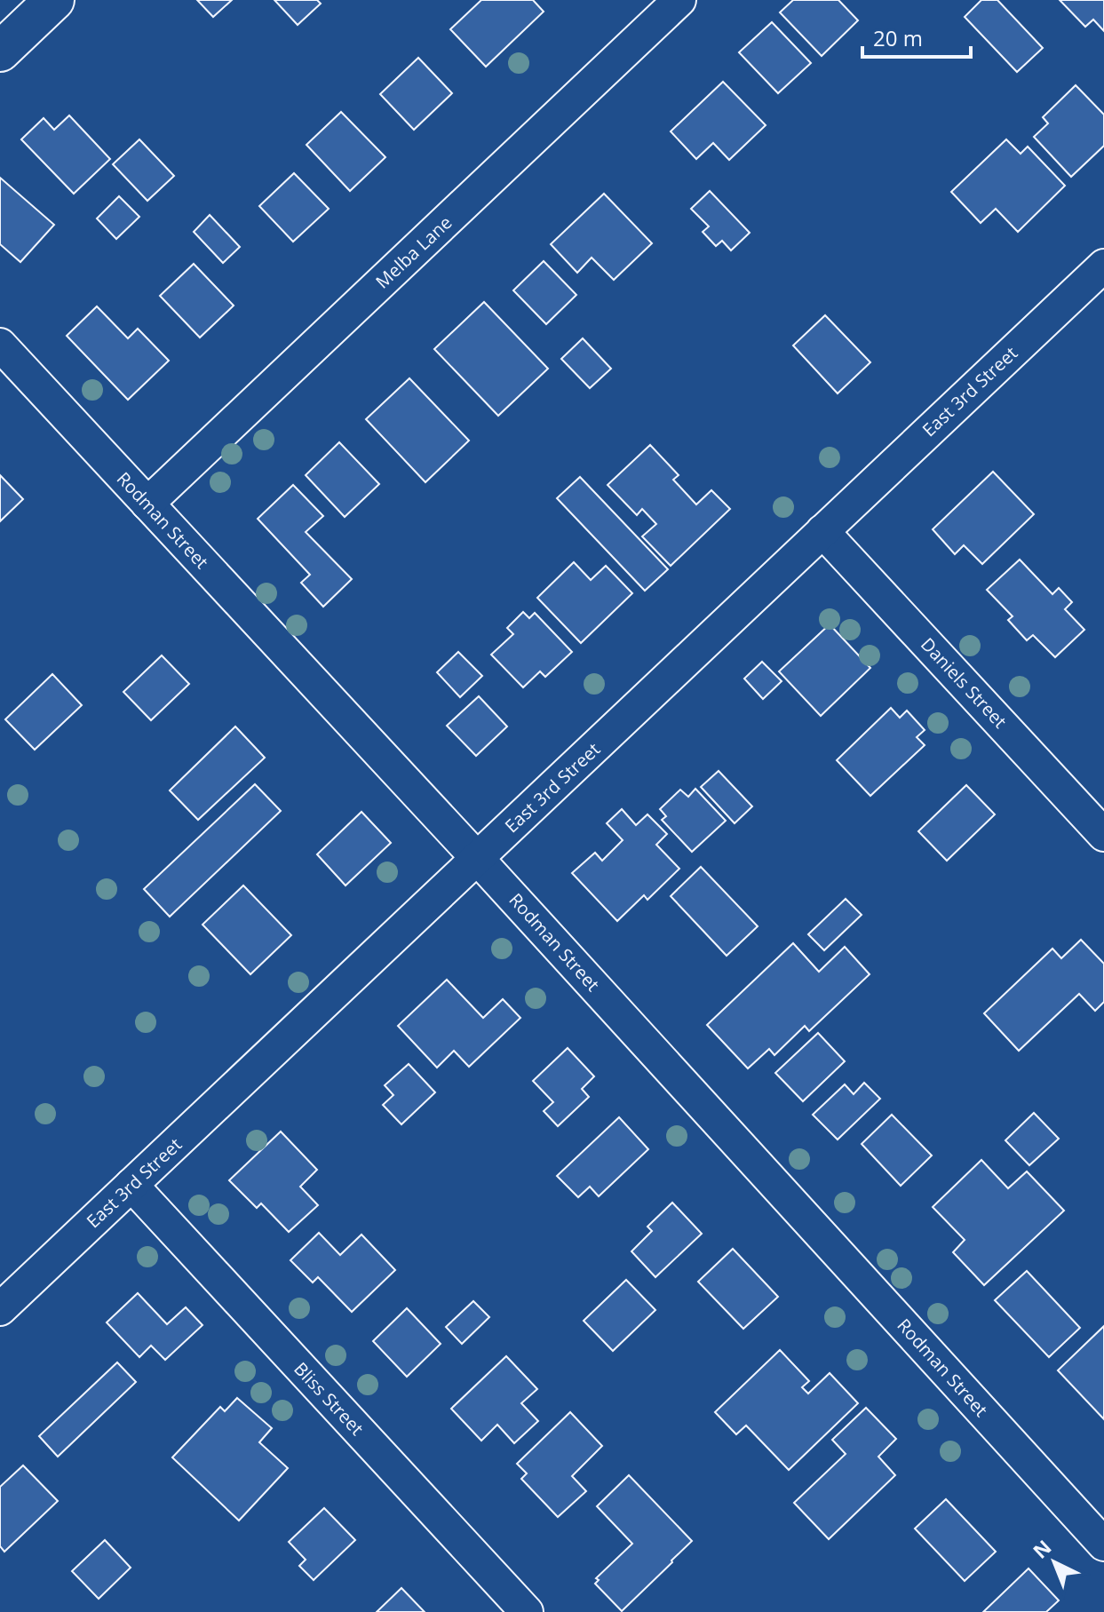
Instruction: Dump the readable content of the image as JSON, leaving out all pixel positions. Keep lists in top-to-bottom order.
{
  "streets": {
    "street": [
      "Melba Lane",
      "East 3rd Street",
      "Rodman Street",
      "Daniels Street",
      "Bliss Street"
    ]
  },
  "crossings": [
    ["Melba Lane", "Rodman Street"],
    ["East 3rd Street", "Rodman Street"],
    ["East 3rd Street", "Daniels Street"],
    ["East 3rd Street", "Bliss Street"]
  ],
  "scale_bar": "20 m",
  "north": "top left"
}
